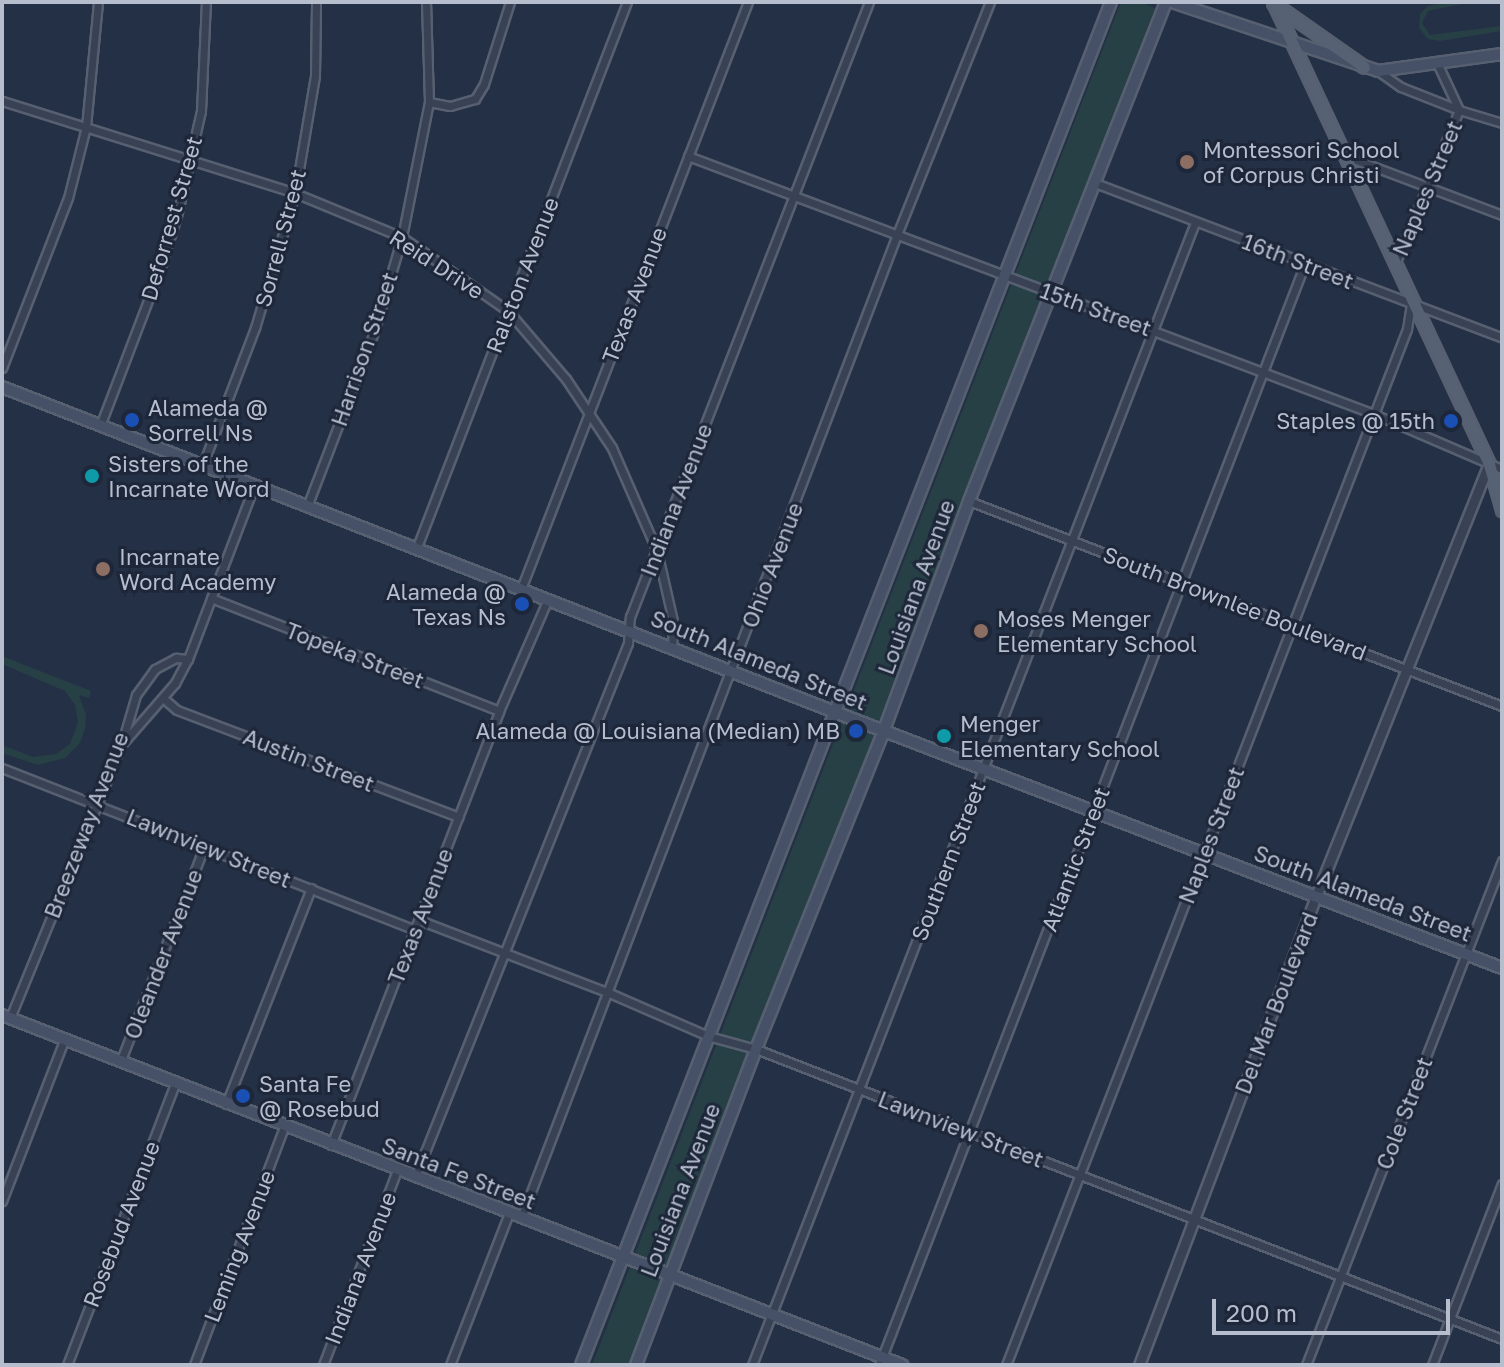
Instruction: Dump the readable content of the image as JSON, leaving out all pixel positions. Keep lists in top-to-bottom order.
{
  "streets": {
    "main road": ["Louisiana Avenue", "South Alameda Street", "Santa Fe Street"],
    "street": [
      "Naples Street",
      "Deforrest Street",
      "Sorrell Street",
      "16th Street",
      "Reid Drive",
      "Ralston Avenue",
      "Texas Avenue",
      "15th Street",
      "Harrison Street",
      "Indiana Avenue",
      "Ohio Avenue",
      "South Brownlee Boulevard",
      "Topeka Street",
      "Austin Street",
      "Breezeway Avenue",
      "Lawnview Street",
      "Atlantic Street",
      "Southern Street",
      "Oleander Avenue",
      "Del Mar Boulevard",
      "Cole Street",
      "Rosebud Avenue",
      "Leming Avenue"
    ]
  },
  "crossings": [
    ["Naples Street", "16th Street"],
    ["Naples Street", "15th Street"],
    ["Naples Street", "South Brownlee Boulevard"],
    ["Naples Street", "South Alameda Street"],
    ["Naples Street", "Lawnview Street"],
    ["Deforrest Street", "Reid Drive"],
    ["Deforrest Street", "South Alameda Street"],
    ["Sorrell Street", "Reid Drive"],
    ["Sorrell Street", "South Alameda Street"],
    ["16th Street", "Louisiana Avenue"],
    ["16th Street", "Atlantic Street"],
    ["16th Street", "Southern Street"],
    ["Reid Drive", "Ralston Avenue"],
    ["Reid Drive", "Texas Avenue"],
    ["Reid Drive", "Harrison Street"],
    ["Reid Drive", "Indiana Avenue"],
    ["Reid Drive", "South Alameda Street"],
    ["Ralston Avenue", "South Alameda Street"],
    ["Texas Avenue", "15th Street"],
    ["Texas Avenue", "Topeka Street"],
    ["Texas Avenue", "South Alameda Street"],
    ["Texas Avenue", "Austin Street"],
    ["Texas Avenue", "Lawnview Street"],
    ["Texas Avenue", "Santa Fe Street"],
    ["15th Street", "Indiana Avenue"],
    ["15th Street", "Ohio Avenue"],
    ["15th Street", "Louisiana Avenue"],
    ["15th Street", "Atlantic Street"],
    ["15th Street", "Southern Street"],
    ["15th Street", "Del Mar Boulevard"],
    ["Harrison Street", "South Alameda Street"],
    ["Indiana Avenue", "South Alameda Street"],
    ["Indiana Avenue", "Lawnview Street"],
    ["Indiana Avenue", "Santa Fe Street"],
    ["Ohio Avenue", "South Alameda Street"],
    ["Ohio Avenue", "Lawnview Street"],
    ["Ohio Avenue", "Santa Fe Street"],
    ["Louisiana Avenue", "South Brownlee Boulevard"],
    ["Louisiana Avenue", "South Alameda Street"],
    ["Louisiana Avenue", "Lawnview Street"],
    ["Louisiana Avenue", "Santa Fe Street"],
    ["South Brownlee Boulevard", "Atlantic Street"],
    ["South Brownlee Boulevard", "Southern Street"],
    ["South Brownlee Boulevard", "Del Mar Boulevard"],
    ["South Alameda Street", "Atlantic Street"],
    ["South Alameda Street", "Southern Street"],
    ["South Alameda Street", "Del Mar Boulevard"],
    ["South Alameda Street", "Cole Street"],
    ["Breezeway Avenue", "Lawnview Street"],
    ["Breezeway Avenue", "Santa Fe Street"],
    ["Lawnview Street", "Atlantic Street"],
    ["Lawnview Street", "Southern Street"],
    ["Lawnview Street", "Oleander Avenue"],
    ["Lawnview Street", "Del Mar Boulevard"],
    ["Lawnview Street", "Cole Street"],
    ["Atlantic Street", "Santa Fe Street"],
    ["Southern Street", "Santa Fe Street"],
    ["Oleander Avenue", "Santa Fe Street"],
    ["Santa Fe Street", "Rosebud Avenue"],
    ["Santa Fe Street", "Leming Avenue"]
  ],
  "places": [
    "Montessori School of Corpus Christi",
    "Alameda @ Sorrell Ns",
    "Staples @ 15th",
    "Sisters of the Incarnate Word",
    "Incarnate Word Academy",
    "Alameda @ Texas Ns",
    "Moses Menger Elementary School",
    "Alameda @ Louisiana (Median) MB",
    "Menger Elementary School",
    "Santa Fe @ Rosebud"
  ],
  "scale_bar": "200 m"
}
